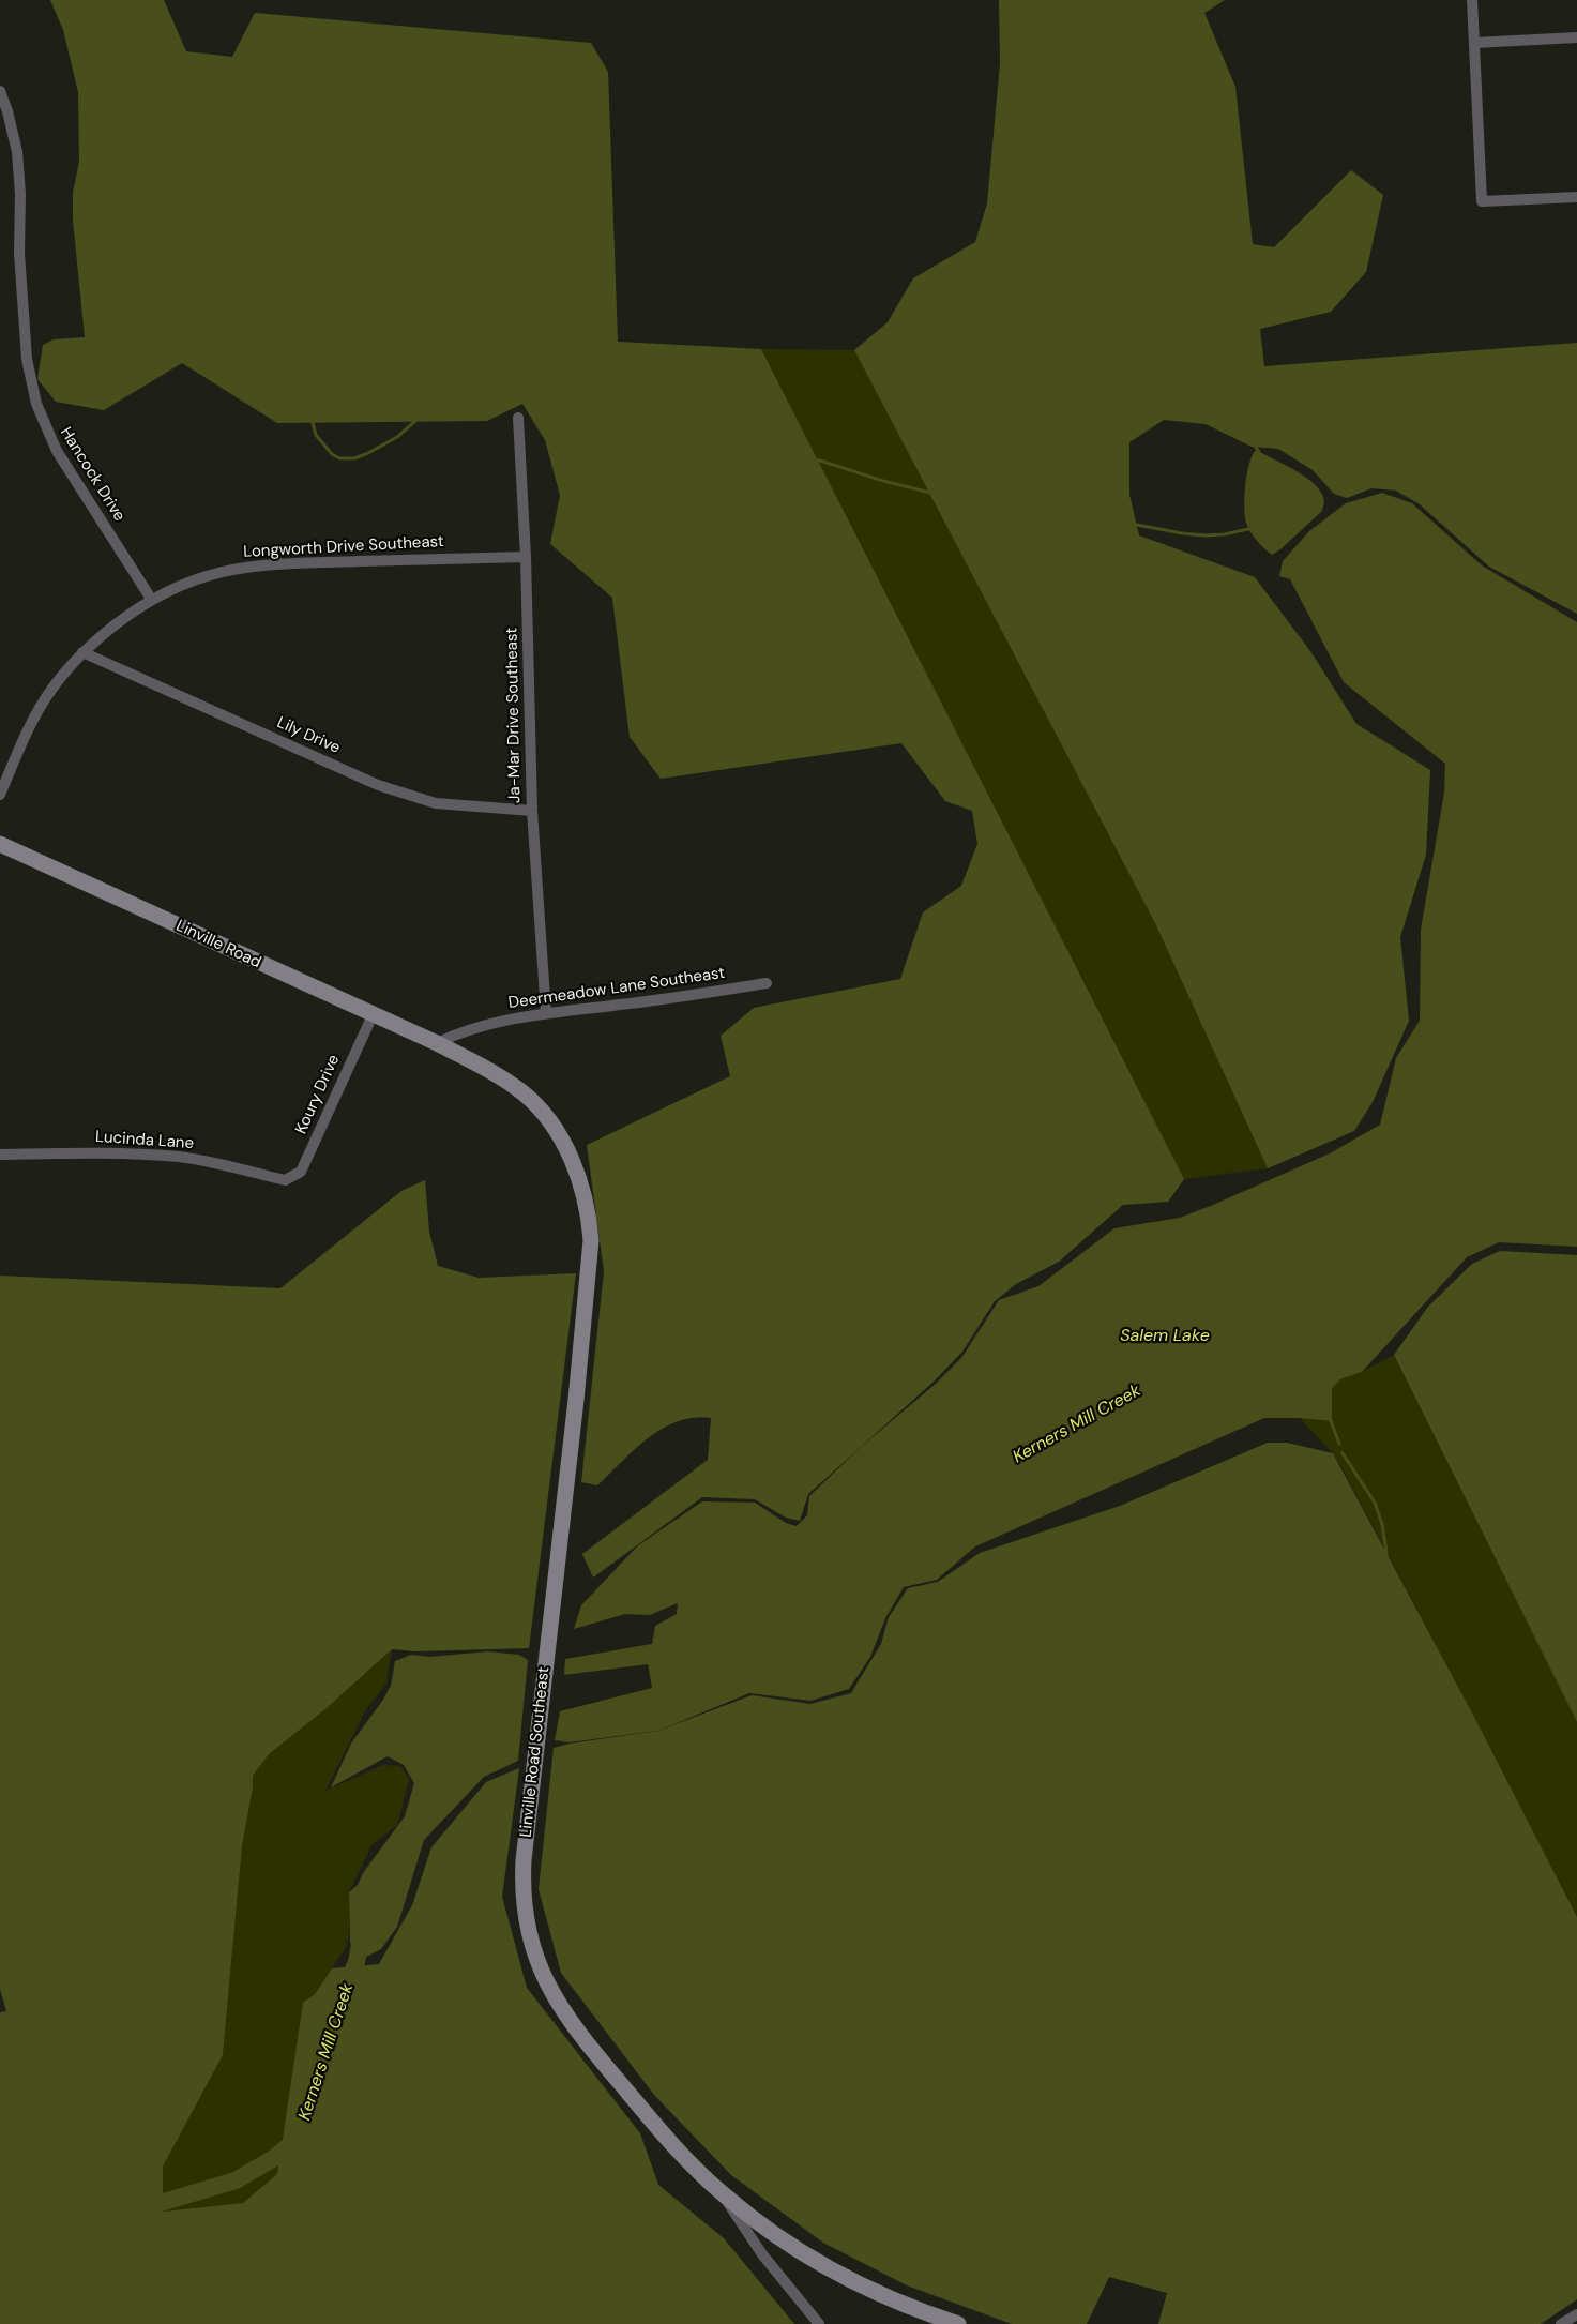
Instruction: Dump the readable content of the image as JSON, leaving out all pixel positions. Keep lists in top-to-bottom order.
{
  "streets": {
    "main road": ["Linville Road", "Linville Road Southeast"],
    "street": [
      "Hancock Drive",
      "Longworth Drive Southeast",
      "Ja-Mar Drive Southeast",
      "Lily Drive",
      "Deermeadow Lane Southeast",
      "Koury Drive",
      "Lucinda Lane"
    ]
  },
  "crossings": [
    ["Hancock Drive", "Longworth Drive Southeast"],
    ["Longworth Drive Southeast", "Ja-Mar Drive Southeast"],
    ["Longworth Drive Southeast", "Lily Drive"],
    ["Ja-Mar Drive Southeast", "Lily Drive"],
    ["Ja-Mar Drive Southeast", "Deermeadow Lane Southeast"],
    ["Linville Road", "Deermeadow Lane Southeast"],
    ["Linville Road", "Koury Drive"],
    ["Linville Road", "Linville Road Southeast"],
    ["Deermeadow Lane Southeast", "Linville Road Southeast"],
    ["Koury Drive", "Lucinda Lane"]
  ],
  "water": ["Salem Lake", "Kerners Mill Creek"]
}
